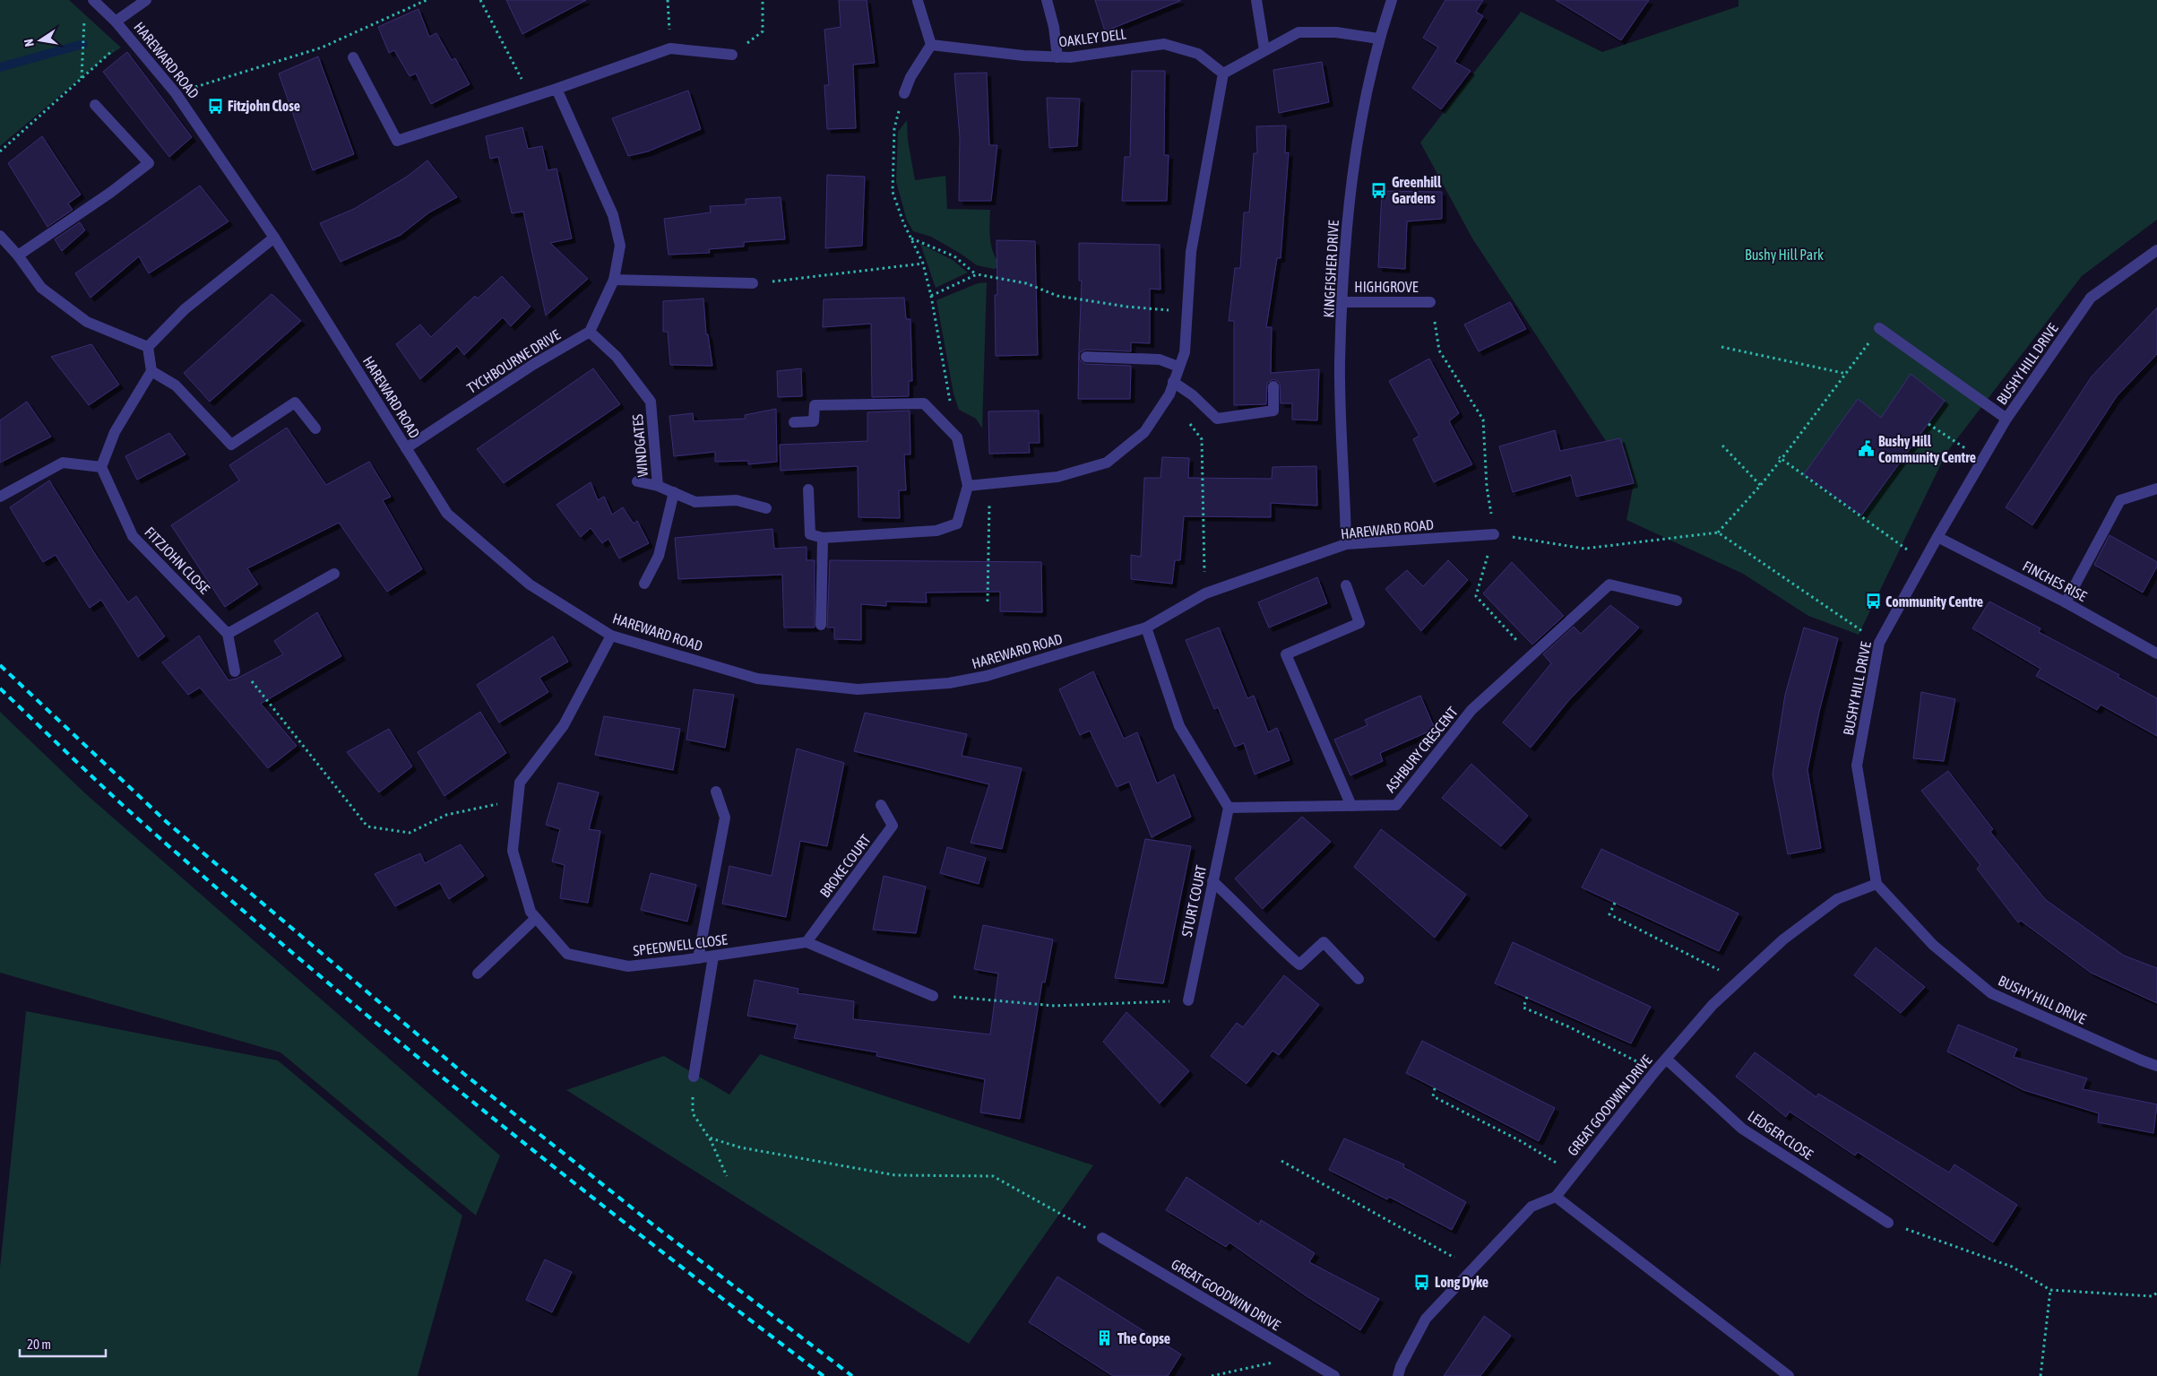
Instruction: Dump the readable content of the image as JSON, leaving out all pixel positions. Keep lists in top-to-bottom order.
{
  "streets": {
    "street": [
      "OAKLEY DELL",
      "HAREWARD ROAD",
      "KINGFISHER DRIVE",
      "HIGHGROVE",
      "TYCHBOURNE DRIVE",
      "BUSHY HILL DRIVE",
      "WINDGATES",
      "FITZJOHN CLOSE",
      "FINCHES RISE",
      "ASHBURY CRESCENT",
      "BROKE COURT",
      "STURT COURT",
      "SPEEDWELL CLOSE",
      "GREAT GOODWIN DRIVE",
      "LEDGER CLOSE"
    ]
  },
  "crossings": [
    ["HAREWARD ROAD", "KINGFISHER DRIVE"],
    ["HAREWARD ROAD", "TYCHBOURNE DRIVE"],
    ["HAREWARD ROAD", "SPEEDWELL CLOSE"],
    ["KINGFISHER DRIVE", "HIGHGROVE"],
    ["TYCHBOURNE DRIVE", "WINDGATES"],
    ["BUSHY HILL DRIVE", "FINCHES RISE"],
    ["BUSHY HILL DRIVE", "GREAT GOODWIN DRIVE"],
    ["ASHBURY CRESCENT", "STURT COURT"],
    ["BROKE COURT", "SPEEDWELL CLOSE"],
    ["GREAT GOODWIN DRIVE", "LEDGER CLOSE"]
  ],
  "parks": ["Bushy Hill Park"],
  "places": {
    "bus stop": [
      "Fitzjohn Close",
      "Greenhill Gardens",
      "Community Centre",
      "Long Dyke"
    ],
    "public building": ["Bushy Hill Community Centre"],
    "building": ["The Copse"]
  },
  "scale_bar": "20 m",
  "north": "left"
}
